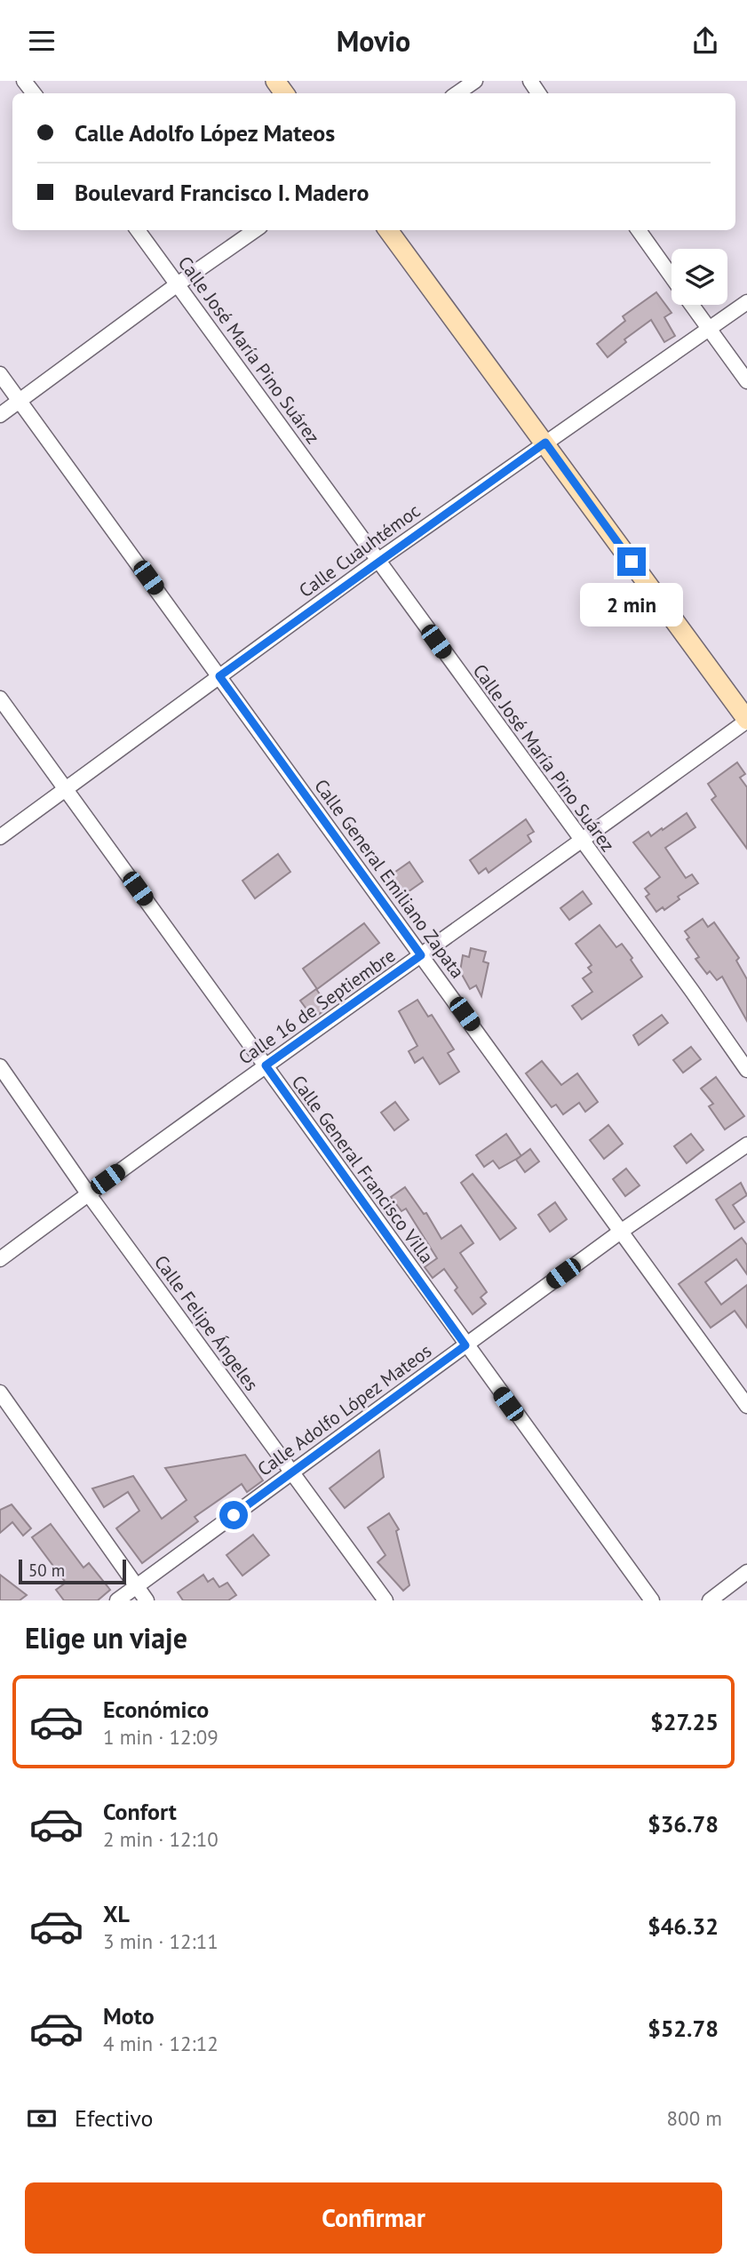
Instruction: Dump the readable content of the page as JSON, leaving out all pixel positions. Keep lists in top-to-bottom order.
{
  "streets": {
    "street": [
      "Calle José María Pino Suárez",
      "Calle Cuauhtémoc",
      "Calle General Emiliano Zapata",
      "Calle 16 de Septiembre",
      "Calle General Francisco Villa",
      "Calle Felipe Ángeles",
      "Calle Adolfo López Mateos"
    ]
  },
  "crossings": [
    ["Calle José María Pino Suárez", "Calle Cuauhtémoc"],
    ["Calle José María Pino Suárez", "Calle 16 de Septiembre"],
    ["Calle Cuauhtémoc", "Calle General Emiliano Zapata"],
    ["Calle Cuauhtémoc", "Calle General Francisco Villa"],
    ["Calle General Emiliano Zapata", "Calle 16 de Septiembre"],
    ["Calle General Emiliano Zapata", "Calle Adolfo López Mateos"],
    ["Calle 16 de Septiembre", "Calle General Francisco Villa"],
    ["Calle 16 de Septiembre", "Calle Felipe Ángeles"],
    ["Calle General Francisco Villa", "Calle Adolfo López Mateos"],
    ["Calle Felipe Ángeles", "Calle Adolfo López Mateos"]
  ],
  "scale_bar": "50 m",
  "page": {
    "header": "Movio",
    "banner": ["Calle Adolfo López Mateos", "Boulevard Francisco I. Madero"],
    "bubble": "2 min",
    "scale": "50 m",
    "heading": "Elige un viaje",
    "list": [
      {
        "name": "Económico",
        "note": "1 min · 12:09",
        "value": "$27.25"
      },
      {
        "name": "Confort",
        "note": "2 min · 12:10",
        "value": "$36.78"
      },
      {
        "name": "XL",
        "note": "3 min · 12:11",
        "value": "$46.32"
      },
      {
        "name": "Moto",
        "note": "4 min · 12:12",
        "value": "$52.78"
      }
    ],
    "pay": ["Efectivo", "800 m"],
    "buttons": "Confirmar"
  }
}
